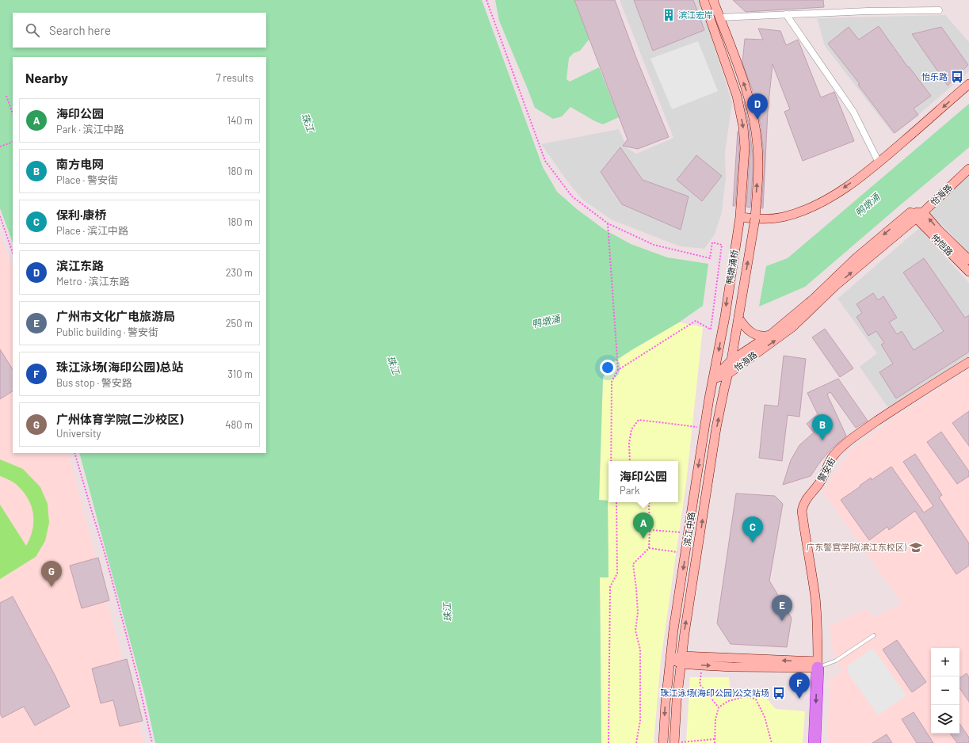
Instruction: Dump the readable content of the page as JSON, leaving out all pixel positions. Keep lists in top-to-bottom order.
{
  "streets": {
    "street": [
      "怡海路",
      "仲恺路",
      "鸭墩涌桥",
      "警安街",
      "滨江中路"
    ]
  },
  "crossings": [
    ["怡海路", "仲恺路"],
    ["怡海路", "滨江中路"],
    ["鸭墩涌桥", "滨江中路"]
  ],
  "water": ["珠江", "鸭墩涌"],
  "places": {
    "building": ["滨江宏岸"],
    "bus stop": ["怡乐路", "珠江泳场(海印公园)公交站场"],
    "school or university": ["广东警官学院(滨江东校区)"]
  },
  "page": {
    "search": "Search here",
    "heading": ["Nearby", "7 results"],
    "pins": [
      "D",
      "B",
      "A",
      "C",
      "G",
      "E",
      "F"
    ],
    "list": [
      {
        "mark": "A",
        "name": "海印公园",
        "note": "Park · 滨江中路",
        "value": "140 m"
      },
      {
        "mark": "B",
        "name": "南方电网",
        "note": "Place · 警安街",
        "value": "180 m"
      },
      {
        "mark": "C",
        "name": "保利·康桥",
        "note": "Place · 滨江中路",
        "value": "180 m"
      },
      {
        "mark": "D",
        "name": "滨江东路",
        "note": "Metro · 滨江东路",
        "value": "230 m"
      },
      {
        "mark": "E",
        "name": "广州市文化广电旅游局",
        "note": "Public building · 警安街",
        "value": "250 m"
      },
      {
        "mark": "F",
        "name": "珠江泳场(海印公园)总站",
        "note": "Bus stop · 警安路",
        "value": "310 m"
      },
      {
        "mark": "G",
        "name": "广州体育学院(二沙校区)",
        "note": "University",
        "value": "480 m"
      }
    ],
    "popup": ["海印公园", "Park"],
    "map_buttons": ["+", "−"]
  }
}
